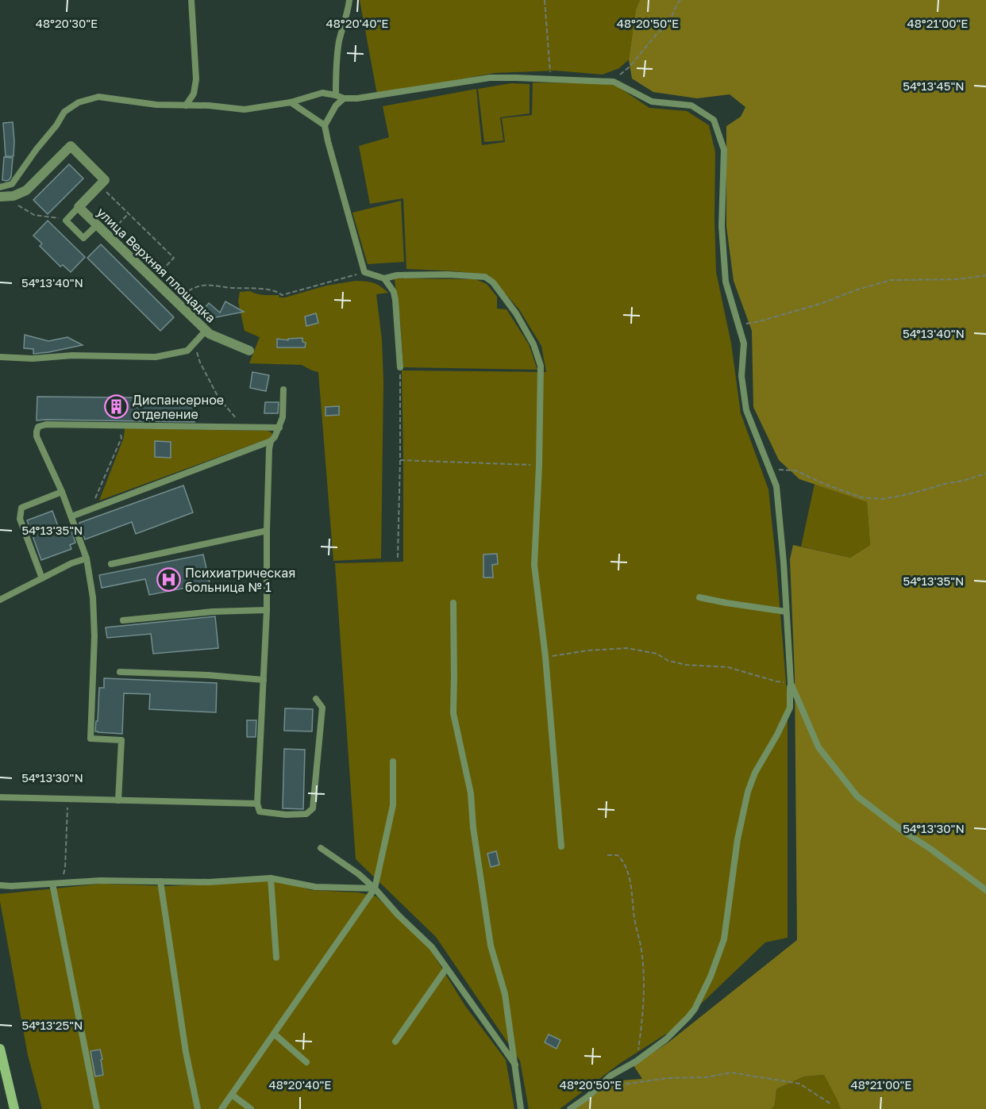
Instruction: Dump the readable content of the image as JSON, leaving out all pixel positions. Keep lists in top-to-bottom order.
{
  "streets": {
    "street": ["улица Верхняя площадка"]
  },
  "places": {
    "building": ["Диспансерное отделение"],
    "hospital": ["Психиатрическая больница № 1"]
  },
  "coordinates": [
    "48°20'30\"E",
    "48°20'40\"E",
    "48°20'50\"E",
    "48°21'00\"E",
    "54°13'45\"N",
    "54°13'40\"N",
    "54°13'35\"N",
    "54°13'30\"N",
    "54°13'25\"N"
  ]
}
